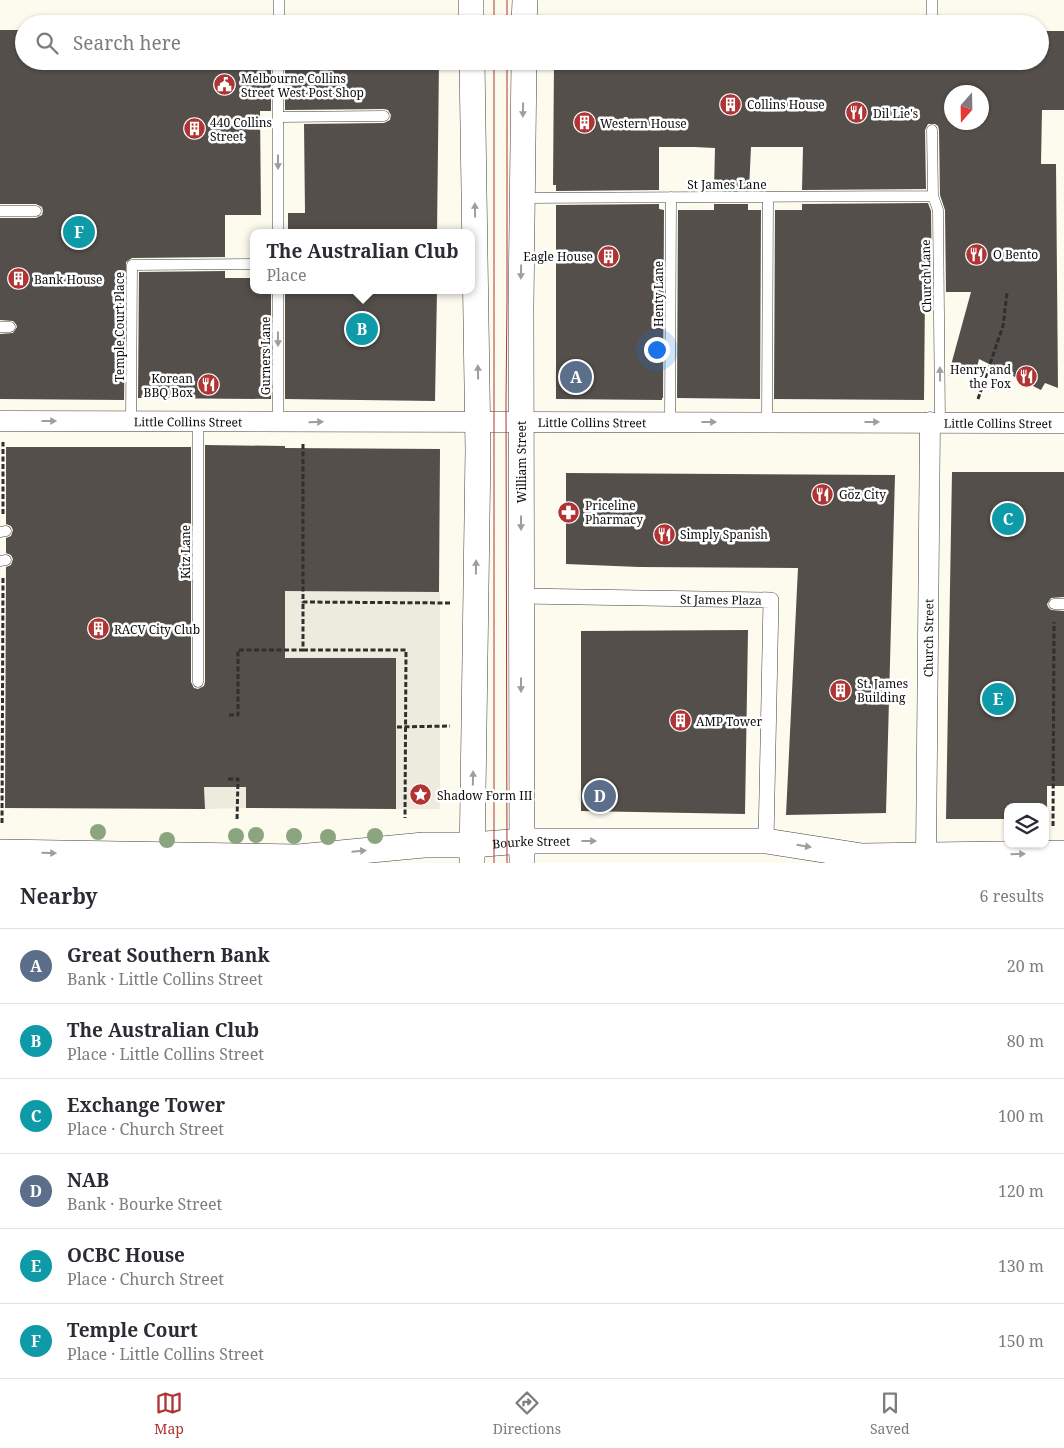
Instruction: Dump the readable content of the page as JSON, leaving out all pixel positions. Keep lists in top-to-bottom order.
{
  "streets": {
    "street": [
      "Little Collins Street",
      "William Street",
      "St James Plaza",
      "Church Street",
      "Bourke Street"
    ],
    "lane": [
      "St James Lane",
      "Church Lane",
      "Henty Lane",
      "Temple Court Place",
      "Gurners Lane",
      "Kitz Lane"
    ]
  },
  "crossings": [
    ["St James Lane", "Church Lane"],
    ["St James Lane", "Henty Lane"],
    ["St James Lane", "William Street"],
    ["Church Lane", "Little Collins Street"],
    ["Church Lane", "Church Street"],
    ["Henty Lane", "Little Collins Street"],
    ["Temple Court Place", "Little Collins Street"],
    ["Gurners Lane", "Little Collins Street"],
    ["Little Collins Street", "William Street"],
    ["Little Collins Street", "Kitz Lane"],
    ["Little Collins Street", "Church Street"],
    ["William Street", "St James Plaza"],
    ["William Street", "Bourke Street"],
    ["St James Plaza", "Bourke Street"],
    ["Church Street", "Bourke Street"]
  ],
  "one_way": [
    "Church Lane",
    "Gurners Lane",
    "Little Collins Street",
    "Bourke Street"
  ],
  "places": {
    "public building": ["Melbourne Collins Street West Post Shop"],
    "building": [
      "Collins House",
      "Western House",
      "440 Collins Street",
      "Eagle House",
      "Bank House",
      "RACV City Club",
      "St. James Building",
      "AMP Tower"
    ],
    "restaurant": [
      "Dil Lie's",
      "O Bento",
      "Henry and the Fox",
      "Korean BBQ Box",
      "Göz City",
      "Simply Spanish"
    ],
    "pharmacy": ["Priceline Pharmacy"],
    "place": ["Shadow Form III"]
  },
  "north": "bottom",
  "page": {
    "search": "Search here",
    "pins": [
      "F",
      "B",
      "A",
      "C",
      "E",
      "D"
    ],
    "popup": ["The Australian Club", "Place"],
    "heading": ["Nearby", "6 results"],
    "list": [
      {
        "mark": "A",
        "name": "Great Southern Bank",
        "note": "Bank · Little Collins Street",
        "value": "20 m"
      },
      {
        "mark": "B",
        "name": "The Australian Club",
        "note": "Place · Little Collins Street",
        "value": "80 m"
      },
      {
        "mark": "C",
        "name": "Exchange Tower",
        "note": "Place · Church Street",
        "value": "100 m"
      },
      {
        "mark": "D",
        "name": "NAB",
        "note": "Bank · Bourke Street",
        "value": "120 m"
      },
      {
        "mark": "E",
        "name": "OCBC House",
        "note": "Place · Church Street",
        "value": "130 m"
      },
      {
        "mark": "F",
        "name": "Temple Court",
        "note": "Place · Little Collins Street",
        "value": "150 m"
      }
    ],
    "nav": ["Map", "Directions", "Saved"]
  }
}
